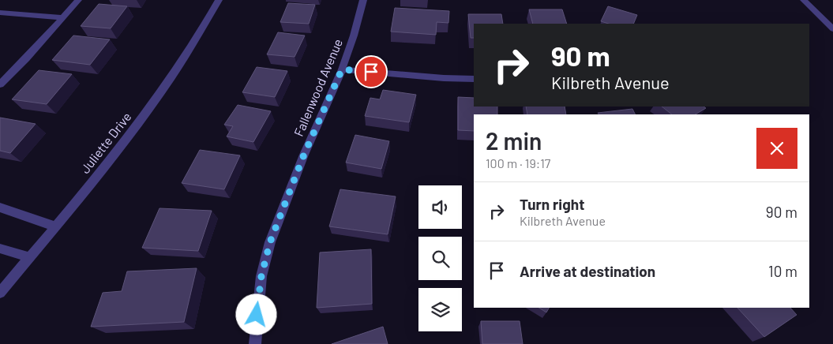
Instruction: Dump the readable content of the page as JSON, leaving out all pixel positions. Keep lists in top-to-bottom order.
{
  "streets": {
    "street": ["Fallenwood Avenue", "Juliette Drive"]
  },
  "page": {
    "turn": ["90 m", "Kilbreth Avenue"],
    "heading": ["2 min", "100 m · 19:17"],
    "list": [
      {
        "name": "Turn right",
        "note": "Kilbreth Avenue",
        "value": "90 m"
      },
      {
        "name": "Arrive at destination",
        "value": "10 m"
      }
    ]
  }
}
